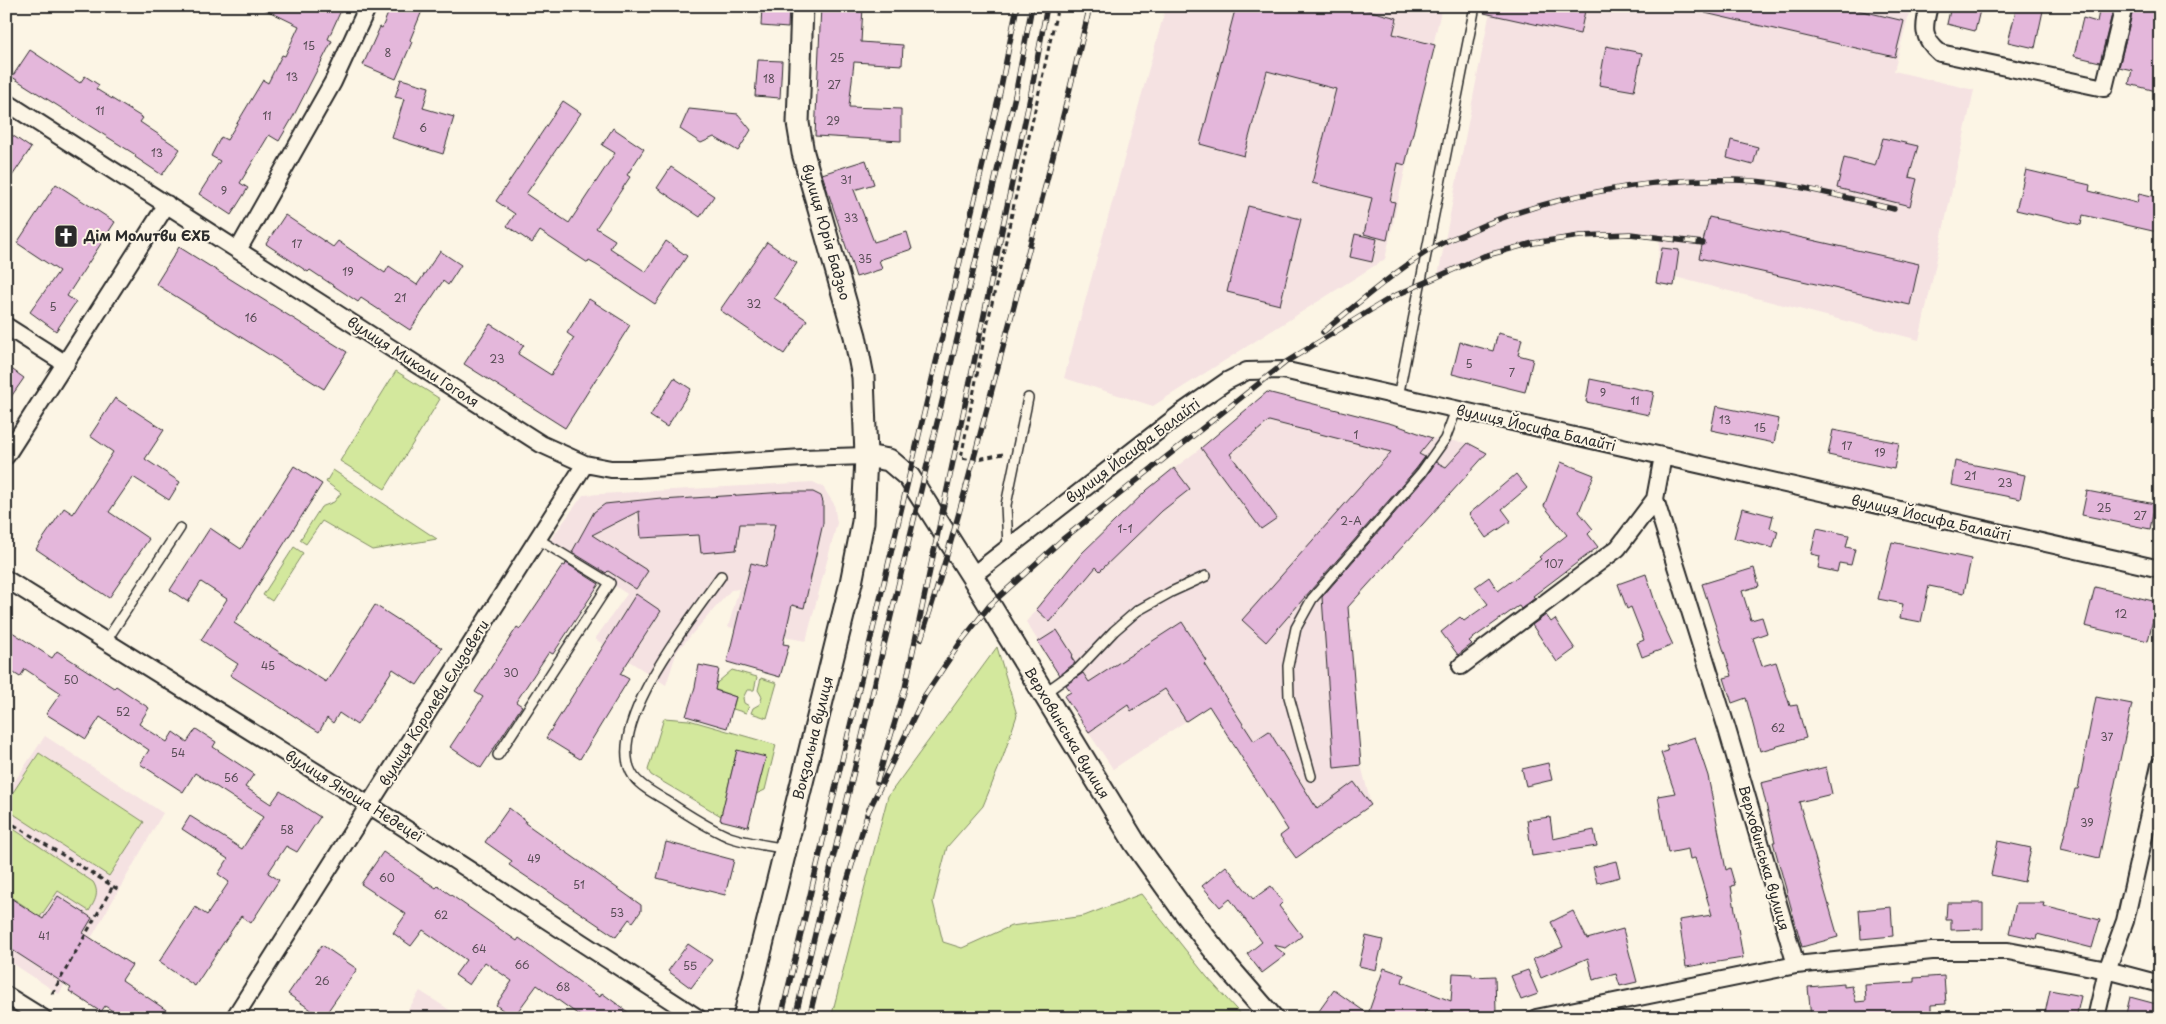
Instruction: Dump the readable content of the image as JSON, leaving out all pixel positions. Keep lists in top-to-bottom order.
{
  "streets": {
    "street": [
      "вулиця Юрія Бадзьо",
      "вулиця Миколи Гоголя",
      "вулиця Йосифа Балайті",
      "вулиця Королеви Єлизавети",
      "Верховинська вулиця",
      "Вокзальна вулиця",
      "вулиця Яноша Недецеї"
    ]
  },
  "crossings": [
    ["вулиця Юрія Бадзьо", "вулиця Миколи Гоголя"],
    ["вулиця Юрія Бадзьо", "Верховинська вулиця"],
    ["вулиця Юрія Бадзьо", "Вокзальна вулиця"],
    ["вулиця Миколи Гоголя", "вулиця Королеви Єлизавети"],
    ["вулиця Миколи Гоголя", "Верховинська вулиця"],
    ["вулиця Миколи Гоголя", "Вокзальна вулиця"],
    ["вулиця Йосифа Балайті", "Верховинська вулиця"],
    ["вулиця Королеви Єлизавети", "вулиця Яноша Недецеї"],
    ["Верховинська вулиця", "Вокзальна вулиця"]
  ],
  "places": {
    "church": ["Дім Молитви ЄХБ"]
  },
  "house_numbers": [
    "15",
    "8",
    "25",
    "13",
    "18",
    "27",
    "11",
    "11",
    "29",
    "6",
    "13",
    "31",
    "9",
    "33",
    "17",
    "35",
    "19",
    "21",
    "32",
    "5",
    "16",
    "23",
    "5",
    "7",
    "9",
    "11",
    "13",
    "15",
    "1",
    "17",
    "19",
    "21",
    "23",
    "25",
    "27",
    "2-А",
    "1-1",
    "107",
    "12",
    "45",
    "30",
    "50",
    "52",
    "62",
    "37",
    "54",
    "56",
    "39",
    "58",
    "49",
    "60",
    "51",
    "53",
    "62",
    "41",
    "64",
    "66",
    "55",
    "26",
    "68"
  ]
}
